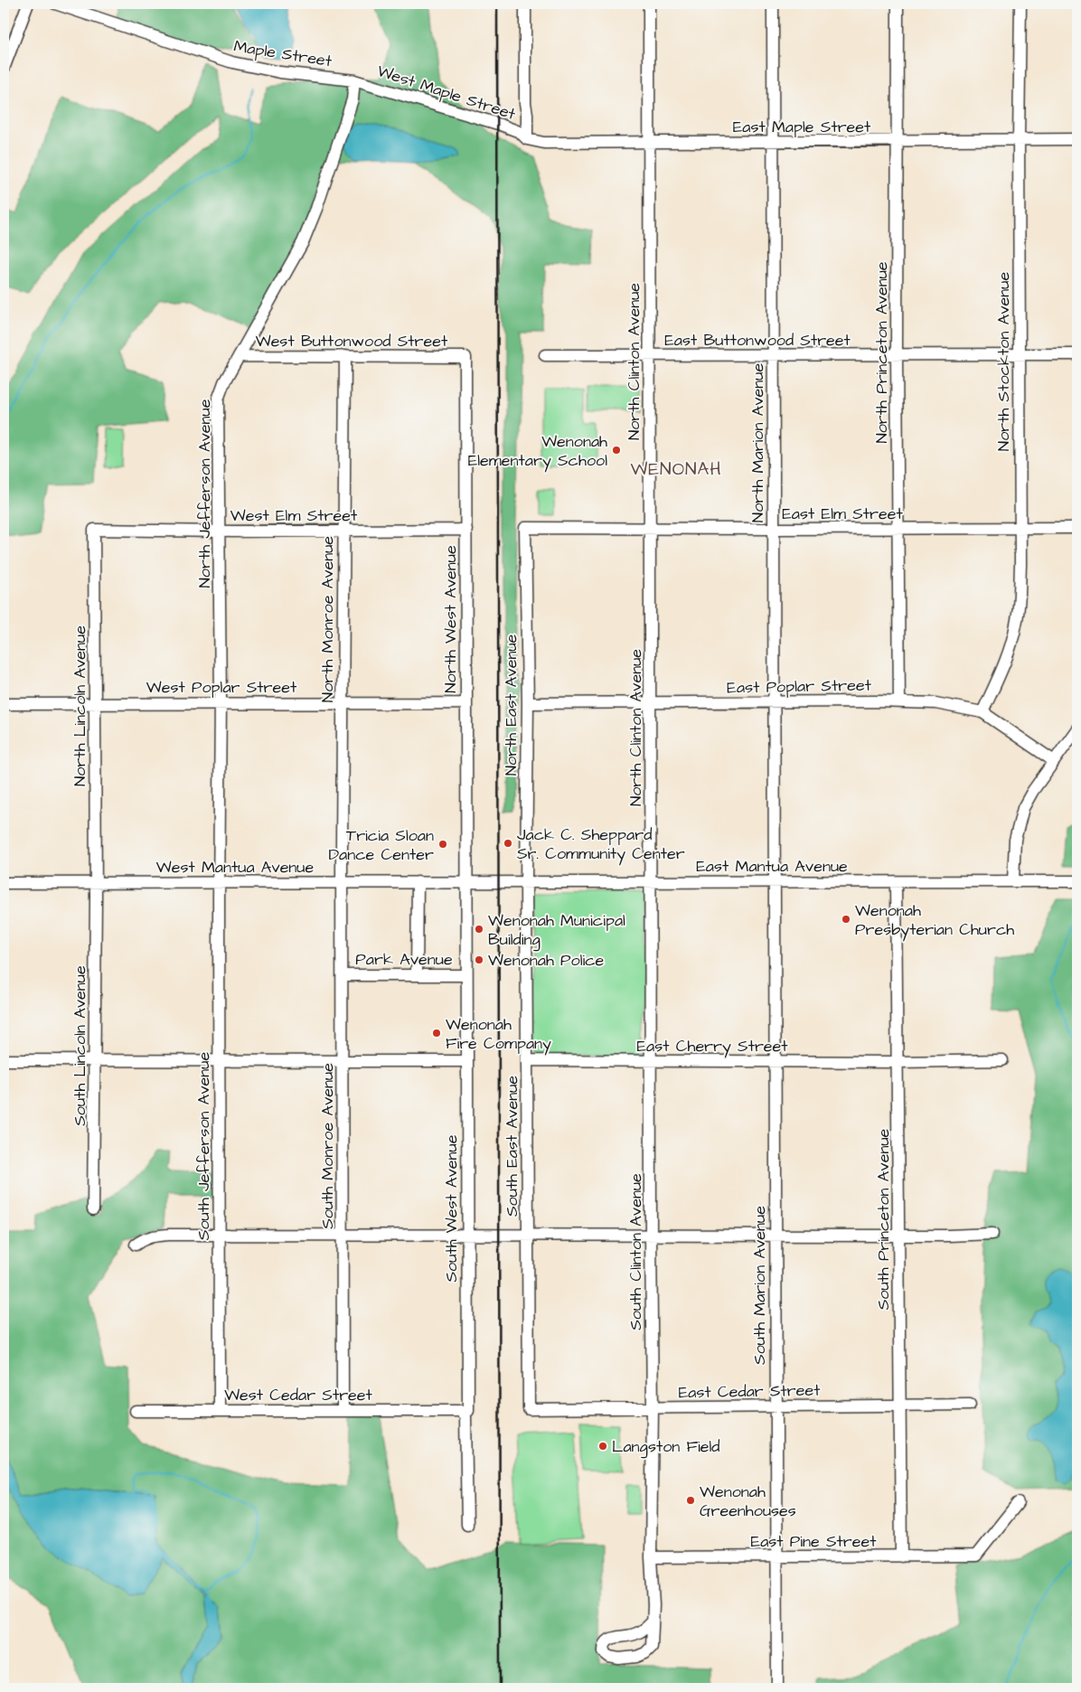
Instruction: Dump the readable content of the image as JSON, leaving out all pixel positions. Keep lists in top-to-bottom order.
{
  "streets": {
    "street": [
      "Maple Street",
      "West Maple Street",
      "East Maple Street",
      "East Buttonwood Street",
      "West Buttonwood Street",
      "North Princeton Avenue",
      "North Clinton Avenue",
      "North Stockton Avenue",
      "North Marion Avenue",
      "North Jefferson Avenue",
      "East Elm Street",
      "West Elm Street",
      "North Monroe Avenue",
      "North West Avenue",
      "East Poplar Street",
      "West Poplar Street",
      "North East Avenue",
      "North Lincoln Avenue",
      "East Mantua Avenue",
      "West Mantua Avenue",
      "Park Avenue",
      "South Lincoln Avenue",
      "East Cherry Street",
      "South Jefferson Avenue",
      "South Monroe Avenue",
      "South East Avenue",
      "South West Avenue",
      "South Princeton Avenue",
      "South Clinton Avenue",
      "South Marion Avenue",
      "East Cedar Street",
      "West Cedar Street",
      "East Pine Street"
    ]
  },
  "crossings": [
    ["Maple Street", "West Maple Street"],
    ["Maple Street", "North Jefferson Avenue"],
    ["West Maple Street", "East Maple Street"],
    ["West Maple Street", "North Jefferson Avenue"],
    ["East Maple Street", "North Princeton Avenue"],
    ["East Maple Street", "North Clinton Avenue"],
    ["East Maple Street", "North Stockton Avenue"],
    ["East Maple Street", "North Marion Avenue"],
    ["East Buttonwood Street", "North Princeton Avenue"],
    ["East Buttonwood Street", "North Clinton Avenue"],
    ["East Buttonwood Street", "North Stockton Avenue"],
    ["East Buttonwood Street", "North Marion Avenue"],
    ["West Buttonwood Street", "North Jefferson Avenue"],
    ["West Buttonwood Street", "North Monroe Avenue"],
    ["West Buttonwood Street", "North West Avenue"],
    ["North Princeton Avenue", "East Elm Street"],
    ["North Princeton Avenue", "East Poplar Street"],
    ["North Clinton Avenue", "East Elm Street"],
    ["North Clinton Avenue", "East Poplar Street"],
    ["North Clinton Avenue", "East Mantua Avenue"],
    ["North Clinton Avenue", "South Clinton Avenue"],
    ["North Stockton Avenue", "East Elm Street"],
    ["North Stockton Avenue", "East Poplar Street"],
    ["North Marion Avenue", "East Elm Street"],
    ["North Marion Avenue", "East Poplar Street"],
    ["North Marion Avenue", "East Mantua Avenue"],
    ["North Marion Avenue", "South Marion Avenue"],
    ["North Jefferson Avenue", "West Elm Street"],
    ["North Jefferson Avenue", "West Poplar Street"],
    ["North Jefferson Avenue", "West Mantua Avenue"],
    ["North Jefferson Avenue", "South Jefferson Avenue"],
    ["East Elm Street", "North East Avenue"],
    ["West Elm Street", "North Monroe Avenue"],
    ["West Elm Street", "North West Avenue"],
    ["West Elm Street", "North Lincoln Avenue"],
    ["North Monroe Avenue", "West Poplar Street"],
    ["North Monroe Avenue", "West Mantua Avenue"],
    ["North Monroe Avenue", "South Monroe Avenue"],
    ["North West Avenue", "West Poplar Street"],
    ["North West Avenue", "East Mantua Avenue"],
    ["North West Avenue", "West Mantua Avenue"],
    ["North West Avenue", "South West Avenue"],
    ["East Poplar Street", "North East Avenue"],
    ["West Poplar Street", "North Lincoln Avenue"],
    ["North East Avenue", "East Mantua Avenue"],
    ["North East Avenue", "South East Avenue"],
    ["North Lincoln Avenue", "West Mantua Avenue"],
    ["North Lincoln Avenue", "South Lincoln Avenue"],
    ["East Mantua Avenue", "West Mantua Avenue"],
    ["East Mantua Avenue", "South East Avenue"],
    ["East Mantua Avenue", "South West Avenue"],
    ["East Mantua Avenue", "South Princeton Avenue"],
    ["East Mantua Avenue", "South Clinton Avenue"],
    ["East Mantua Avenue", "South Marion Avenue"],
    ["West Mantua Avenue", "South Lincoln Avenue"],
    ["West Mantua Avenue", "South Jefferson Avenue"],
    ["West Mantua Avenue", "South Monroe Avenue"],
    ["West Mantua Avenue", "South West Avenue"],
    ["Park Avenue", "South Monroe Avenue"],
    ["Park Avenue", "South West Avenue"],
    ["East Cherry Street", "South East Avenue"],
    ["East Cherry Street", "South Princeton Avenue"],
    ["East Cherry Street", "South Clinton Avenue"],
    ["East Cherry Street", "South Marion Avenue"],
    ["South Jefferson Avenue", "West Cedar Street"],
    ["South Monroe Avenue", "West Cedar Street"],
    ["South East Avenue", "East Cedar Street"],
    ["South West Avenue", "West Cedar Street"],
    ["South Princeton Avenue", "East Cedar Street"],
    ["South Princeton Avenue", "East Pine Street"],
    ["South Clinton Avenue", "East Cedar Street"],
    ["South Clinton Avenue", "East Pine Street"],
    ["South Marion Avenue", "East Cedar Street"],
    ["South Marion Avenue", "East Pine Street"]
  ],
  "districts": ["WENONAH"],
  "places": [
    "Wenonah Elementary School",
    "Jack C. Sheppard Sr. Community Center",
    "Tricia Sloan Dance Center",
    "Wenonah Presbyterian Church",
    "Wenonah Municipal Building",
    "Wenonah Police",
    "Wenonah Fire Company",
    "Langston Field",
    "Wenonah Greenhouses"
  ]
}
